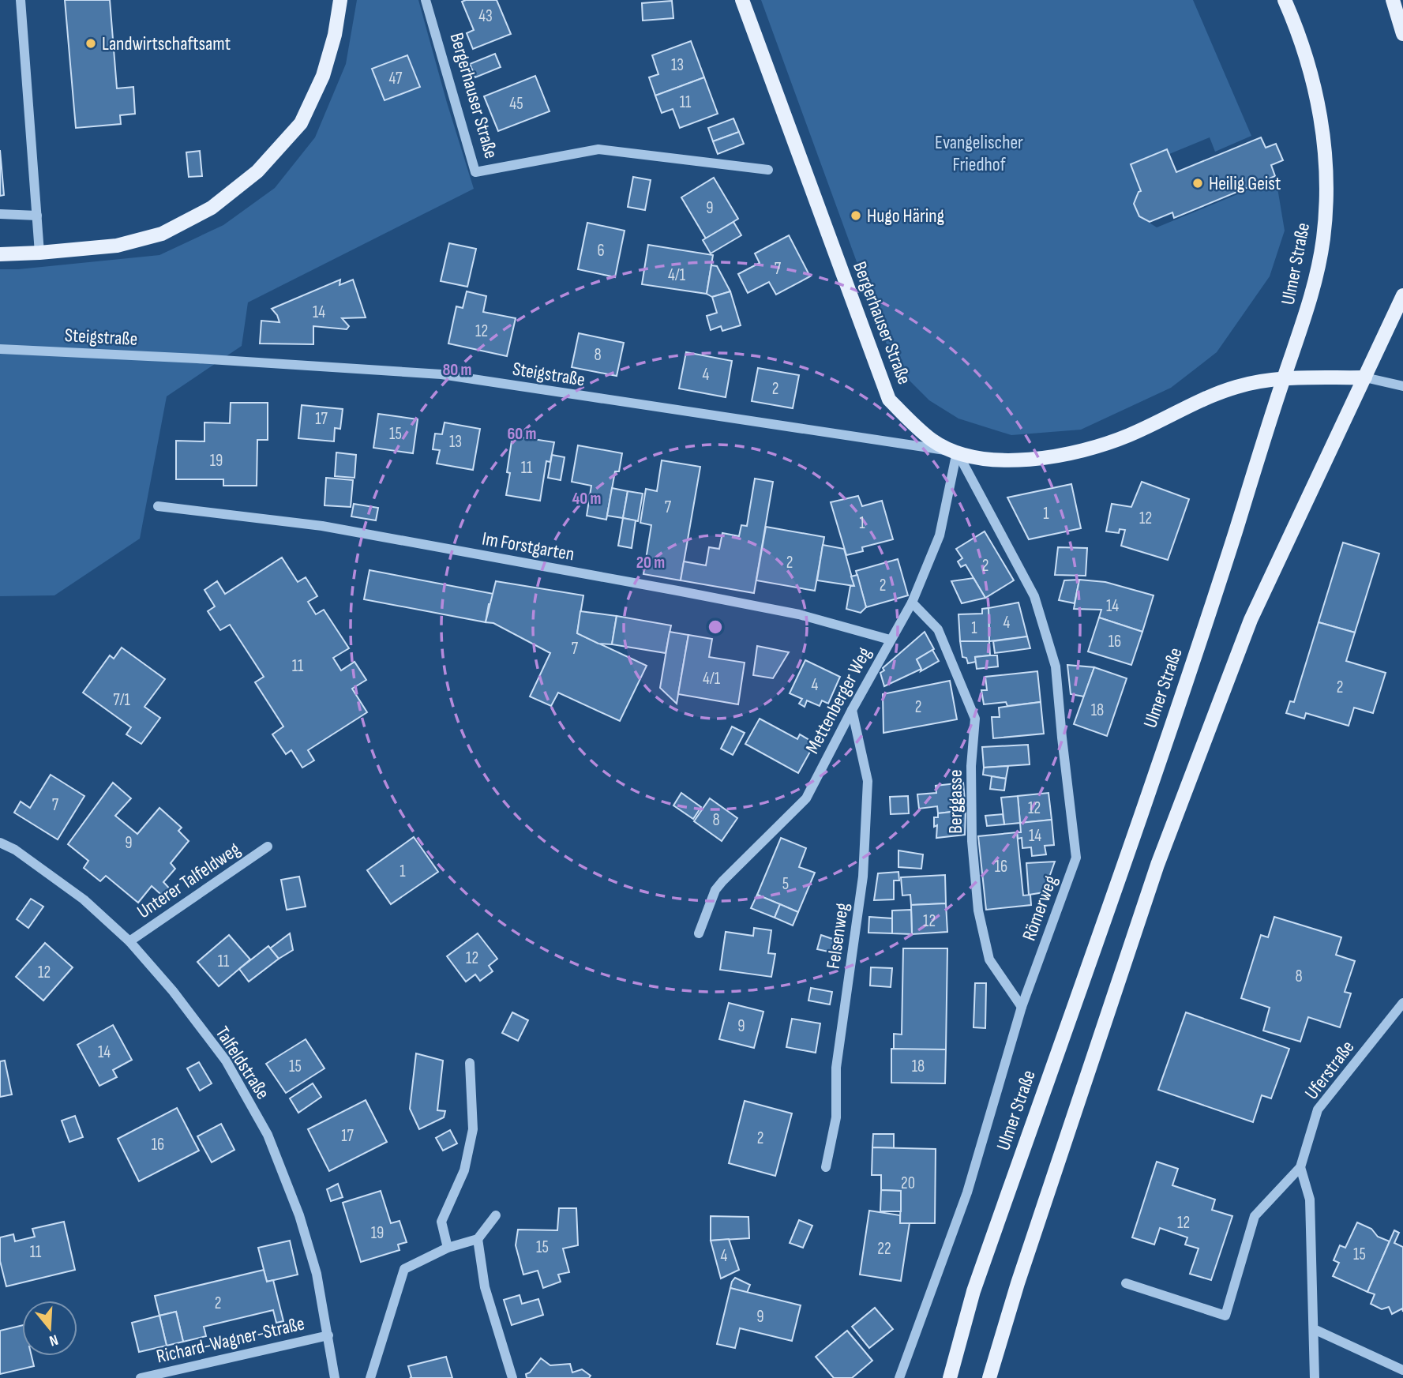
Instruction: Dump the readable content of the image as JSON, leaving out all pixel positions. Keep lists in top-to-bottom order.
{
  "streets": {
    "main road": ["Bergerhauser Straße", "Ulmer Straße"],
    "street": [
      "Steigstraße",
      "Im Forstgarten",
      "Mettenberger Weg",
      "Berggasse",
      "Unterer Talfeldweg",
      "Römerweg",
      "Felsenweg",
      "Talfeldstraße",
      "Uferstraße",
      "Richard-Wagner-Straße"
    ]
  },
  "crossings": [
    ["Bergerhauser Straße", "Ulmer Straße"],
    ["Bergerhauser Straße", "Steigstraße"],
    ["Bergerhauser Straße", "Mettenberger Weg"],
    ["Bergerhauser Straße", "Römerweg"],
    ["Steigstraße", "Mettenberger Weg"],
    ["Steigstraße", "Römerweg"],
    ["Im Forstgarten", "Mettenberger Weg"],
    ["Mettenberger Weg", "Berggasse"],
    ["Mettenberger Weg", "Römerweg"],
    ["Mettenberger Weg", "Felsenweg"],
    ["Berggasse", "Römerweg"],
    ["Unterer Talfeldweg", "Talfeldstraße"],
    ["Talfeldstraße", "Richard-Wagner-Straße"]
  ],
  "parks": ["Evangelischer Friedhof"],
  "places": ["Landwirtschaftsamt", "Heilig Geist", "Hugo Häring"],
  "house_numbers": [
    "43",
    "13",
    "47",
    "11",
    "45",
    "9",
    "6",
    "7",
    "4/1",
    "14",
    "12",
    "8",
    "4",
    "2",
    "17",
    "15",
    "13",
    "19",
    "11",
    "7",
    "1",
    "12",
    "1",
    "2",
    "2",
    "2",
    "14",
    "4",
    "1",
    "16",
    "7",
    "11",
    "4/1",
    "4",
    "2",
    "7/1",
    "2",
    "18",
    "7",
    "12",
    "8",
    "14",
    "9",
    "16",
    "1",
    "5",
    "12",
    "12",
    "11",
    "12",
    "8",
    "9",
    "14",
    "15",
    "18",
    "17",
    "2",
    "16",
    "20",
    "12",
    "19",
    "15",
    "22",
    "11",
    "15",
    "4",
    "2",
    "9"
  ],
  "north": "bottom",
  "rings": [
    "80 m",
    "60 m",
    "40 m",
    "20 m"
  ]
}
